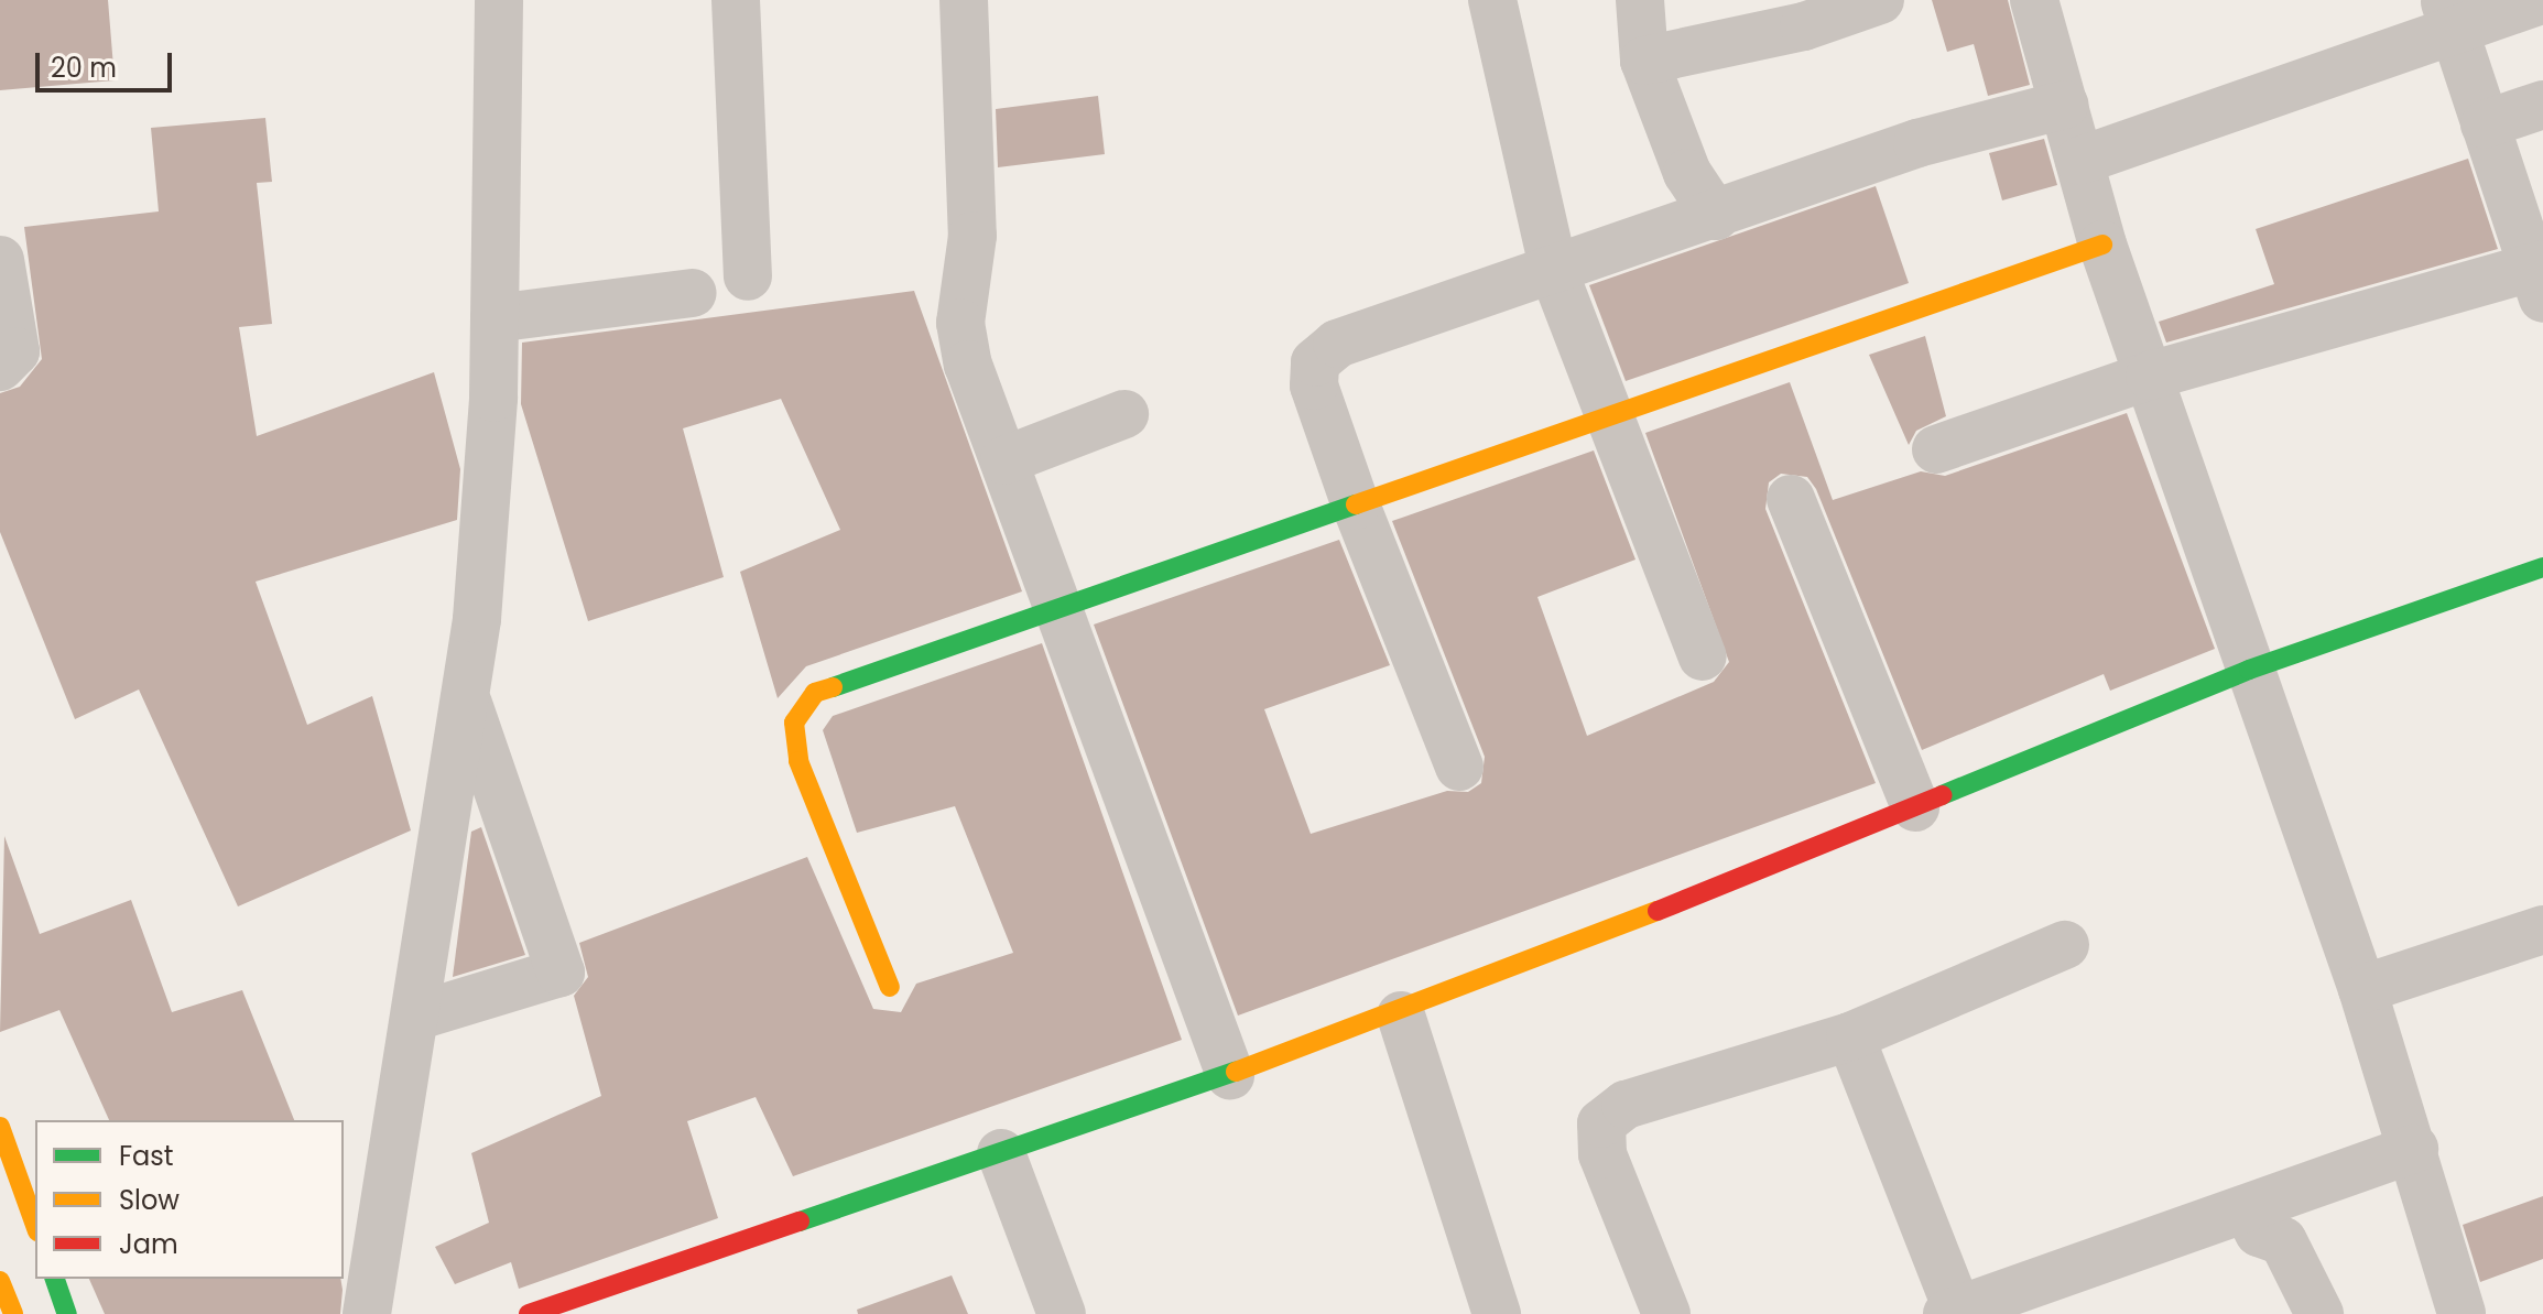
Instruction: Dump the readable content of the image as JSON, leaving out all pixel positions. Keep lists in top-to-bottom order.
{
  "legend": ["Fast", "Slow", "Jam"],
  "scale_bar": "20 m"
}
